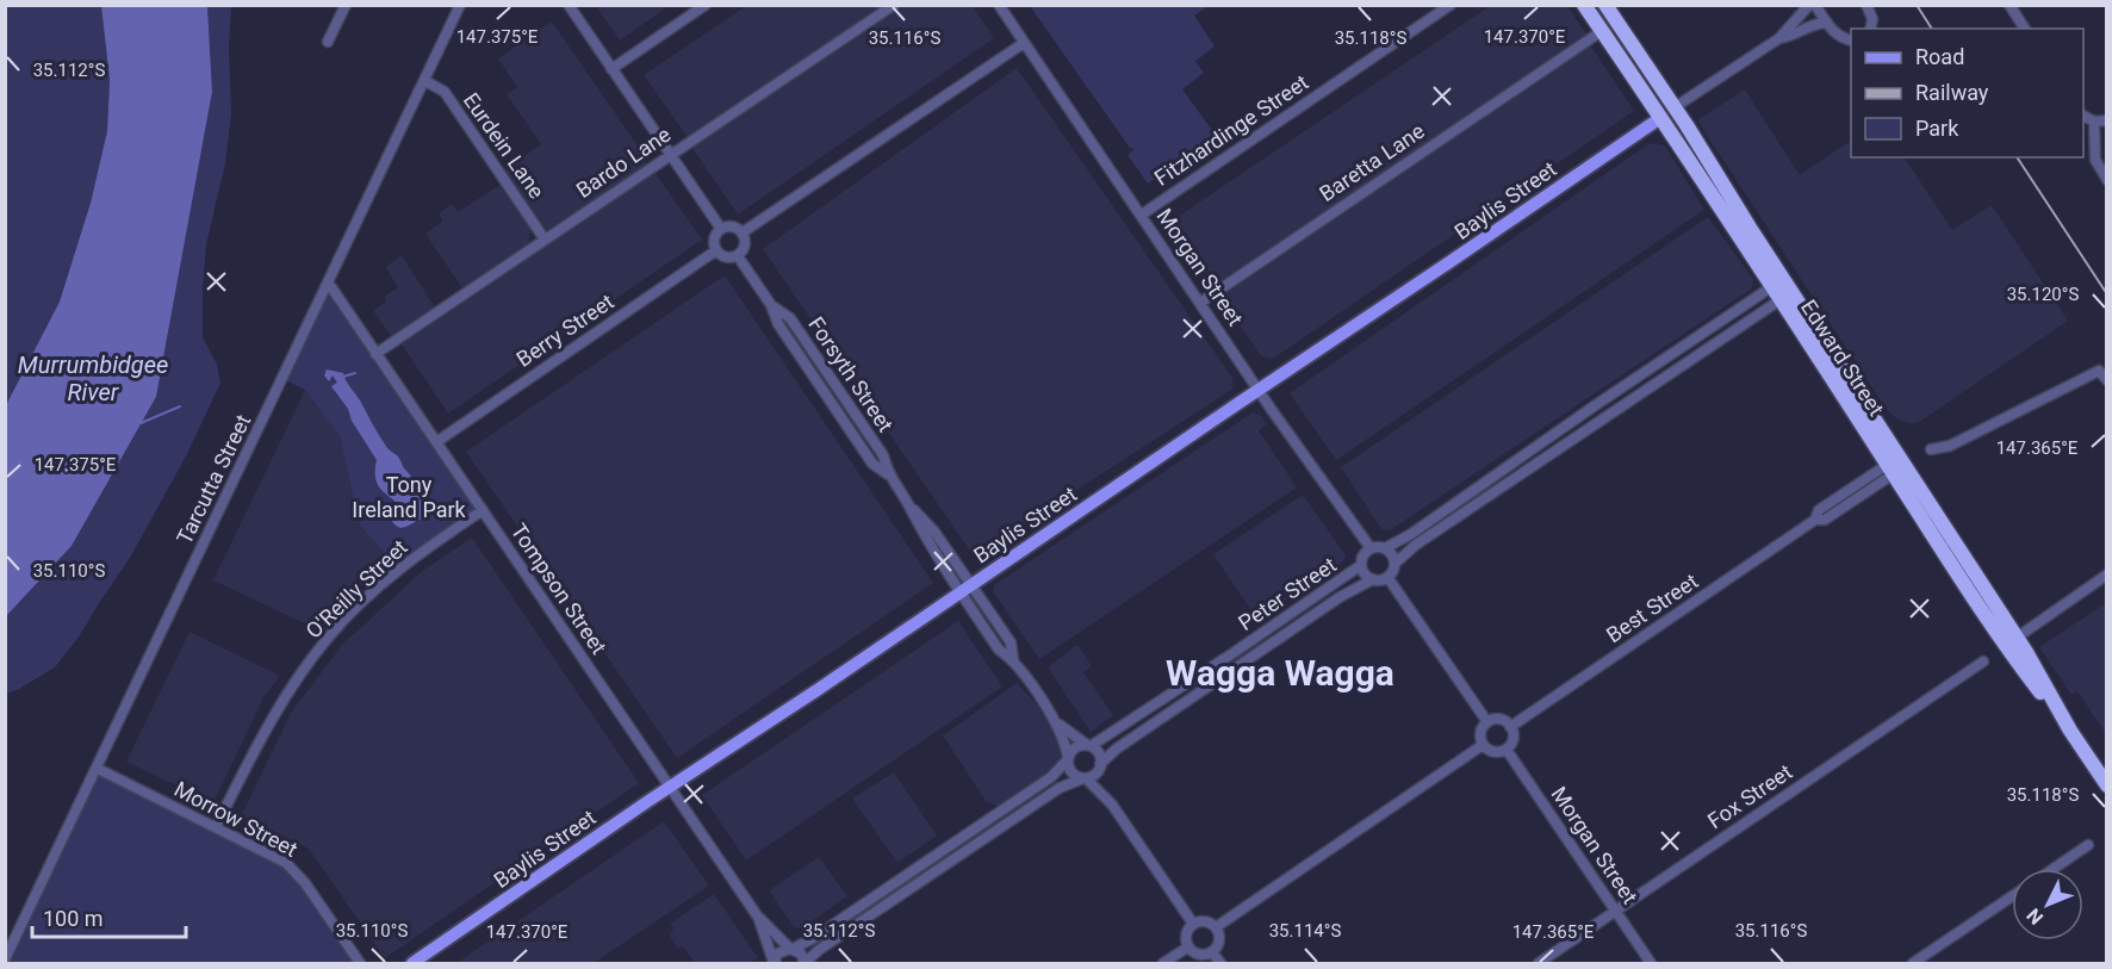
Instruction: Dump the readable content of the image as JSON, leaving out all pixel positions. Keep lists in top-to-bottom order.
{
  "streets": {
    "highway": ["Edward Street"],
    "main road": ["Baylis Street"],
    "street": [
      "Fitzhardinge Street",
      "Eurdein Lane",
      "Bardo Lane",
      "Baretta Lane",
      "Morgan Street",
      "Berry Street",
      "Forsyth Street",
      "Tarcutta Street",
      "O'Reilly Street",
      "Tompson Street",
      "Peter Street",
      "Best Street",
      "Fox Street",
      "Morrow Street"
    ]
  },
  "crossings": [
    ["Fitzhardinge Street", "Morgan Street"],
    ["Eurdein Lane", "Bardo Lane"],
    ["Eurdein Lane", "Tarcutta Street"],
    ["Bardo Lane", "Tompson Street"],
    ["Baretta Lane", "Morgan Street"],
    ["Baretta Lane", "Edward Street"],
    ["Baylis Street", "Morgan Street"],
    ["Baylis Street", "Edward Street"],
    ["Baylis Street", "Forsyth Street"],
    ["Baylis Street", "Tompson Street"],
    ["Morgan Street", "Peter Street"],
    ["Morgan Street", "Best Street"],
    ["Morgan Street", "Fox Street"],
    ["Berry Street", "Forsyth Street"],
    ["Berry Street", "Tompson Street"],
    ["Edward Street", "Best Street"],
    ["Forsyth Street", "Peter Street"],
    ["Tarcutta Street", "Tompson Street"],
    ["Tarcutta Street", "Morrow Street"],
    ["O'Reilly Street", "Tompson Street"],
    ["O'Reilly Street", "Morrow Street"]
  ],
  "districts": ["Wagga Wagga"],
  "water": ["Murrumbidgee River"],
  "parks": ["Tony Ireland Park"],
  "legend": ["Road", "Railway", "Park"],
  "scale_bar": "100 m",
  "north": "bottom left",
  "coordinates": [
    "147.375°E",
    "147.370°E",
    "35.116°S",
    "35.118°S",
    "35.112°S",
    "35.120°S",
    "147.365°E",
    "35.110°S",
    "35.114°S"
  ]
}
